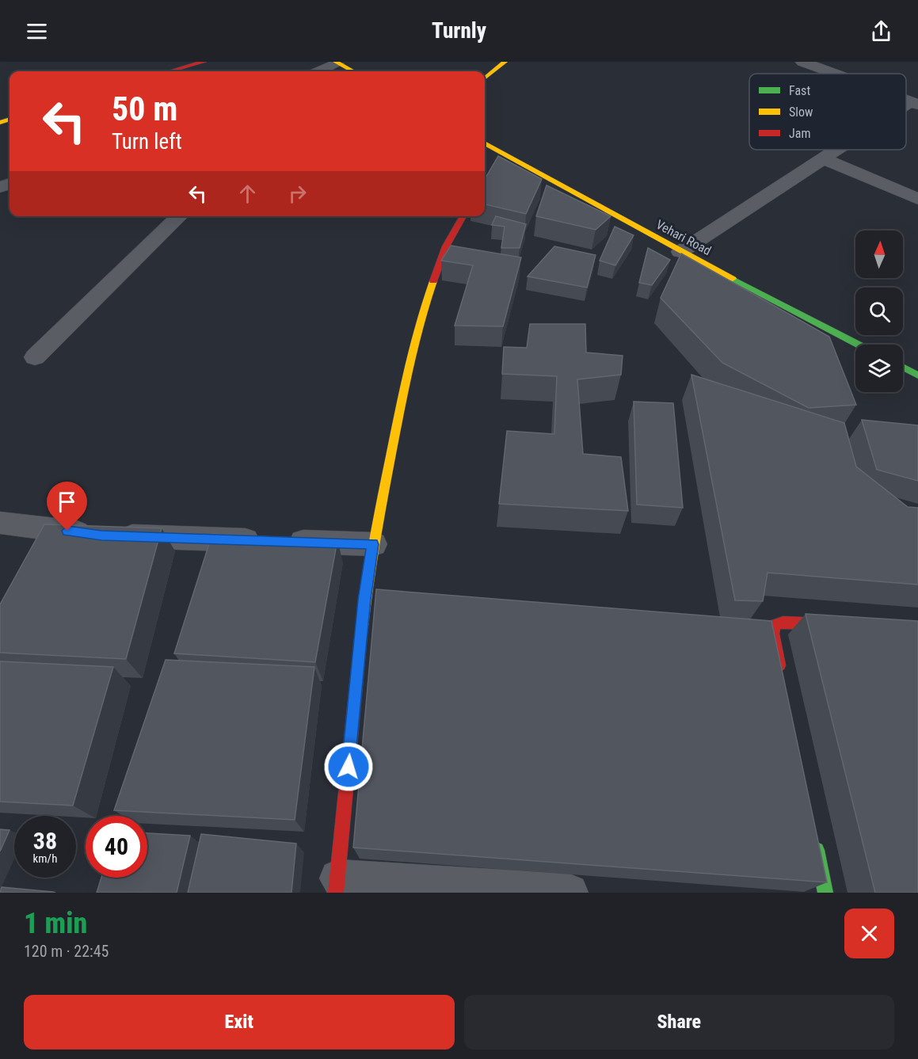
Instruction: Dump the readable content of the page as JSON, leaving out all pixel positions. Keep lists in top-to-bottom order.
{
  "streets": {
    "street": ["Vehari Road"]
  },
  "legend": ["Fast", "Slow", "Jam"],
  "north": "top",
  "page": {
    "header": "Turnly",
    "turn": ["50 m", "Turn left"],
    "speed": "38 km/h",
    "limit": "40",
    "heading": ["1 min", "120 m · 22:45"],
    "buttons": ["Exit", "Share"]
  }
}
